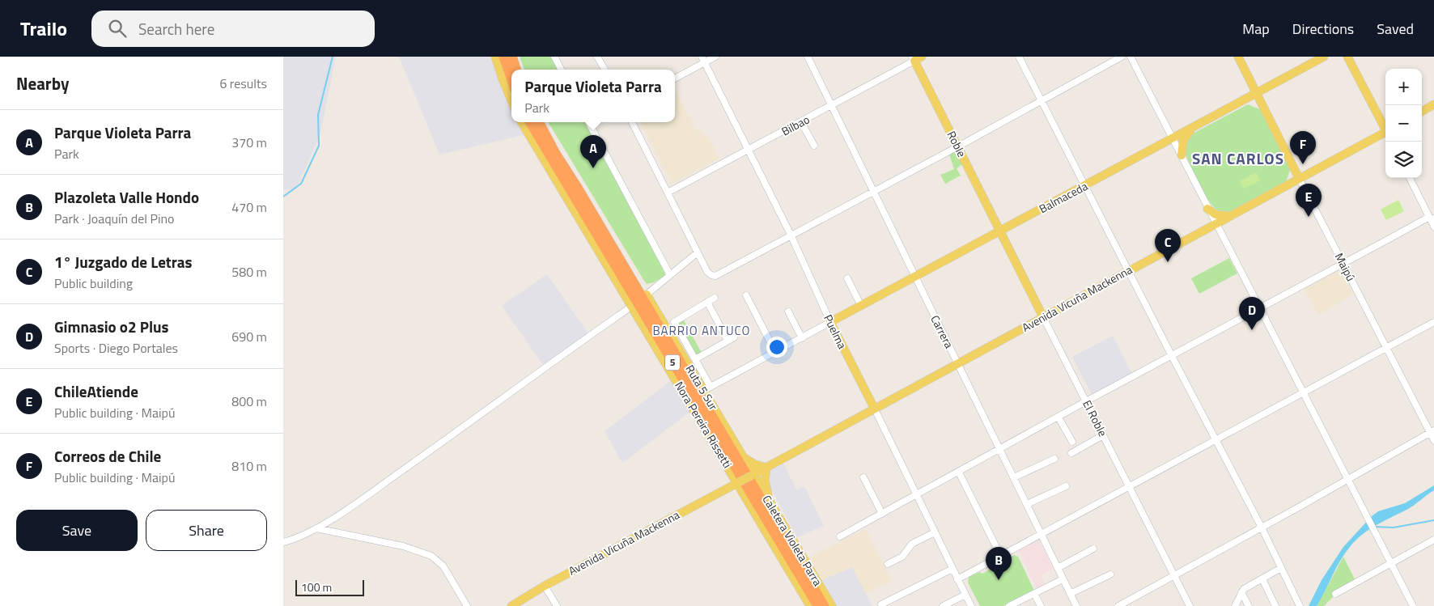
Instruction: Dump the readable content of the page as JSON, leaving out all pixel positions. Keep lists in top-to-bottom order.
{
  "streets": {
    "highway": ["5", "Ruta 5 Sur"],
    "main road": [
      "Roble",
      "Balmaceda",
      "Maipú",
      "Avenida Vicuña Mackenna",
      "Puelma",
      "El Roble",
      "Nora Pereira Rissetti",
      "Caletera Violeta Parra"
    ],
    "street": ["Bilbao", "Carrera"]
  },
  "crossings": [
    ["Bilbao", "Roble"],
    ["Bilbao", "Puelma"],
    ["Bilbao", "Carrera"],
    ["Roble", "Balmaceda"],
    ["Roble", "El Roble"],
    ["Balmaceda", "Maipú"],
    ["Balmaceda", "Avenida Vicuña Mackenna"],
    ["Balmaceda", "Puelma"],
    ["Balmaceda", "Carrera"],
    ["Balmaceda", "El Roble"],
    ["Balmaceda", "Caletera Violeta Parra"],
    ["Maipú", "Avenida Vicuña Mackenna"],
    ["Avenida Vicuña Mackenna", "Puelma"],
    ["Avenida Vicuña Mackenna", "Carrera"],
    ["Avenida Vicuña Mackenna", "El Roble"],
    ["Avenida Vicuña Mackenna", "Nora Pereira Rissetti"],
    ["Avenida Vicuña Mackenna", "Caletera Violeta Parra"]
  ],
  "districts": ["SAN CARLOS", "BARRIO ANTUCO"],
  "scale_bar": "100 m",
  "page": {
    "header": "Trailo",
    "search": "Search here",
    "nav": ["Map", "Directions", "Saved"],
    "heading": ["Nearby", "6 results"],
    "map_buttons": ["+", "−"],
    "popup": ["Parque Violeta Parra", "Park"],
    "list": [
      {
        "mark": "A",
        "name": "Parque Violeta Parra",
        "note": "Park",
        "value": "370 m"
      },
      {
        "mark": "B",
        "name": "Plazoleta Valle Hondo",
        "note": "Park · Joaquín del Pino",
        "value": "470 m"
      },
      {
        "mark": "C",
        "name": "1° Juzgado de Letras",
        "note": "Public building",
        "value": "580 m"
      },
      {
        "mark": "D",
        "name": "Gimnasio o2 Plus",
        "note": "Sports · Diego Portales",
        "value": "690 m"
      },
      {
        "mark": "E",
        "name": "ChileAtiende",
        "note": "Public building · Maipú",
        "value": "800 m"
      },
      {
        "mark": "F",
        "name": "Correos de Chile",
        "note": "Public building · Maipú",
        "value": "810 m"
      }
    ],
    "pins": [
      "F",
      "A",
      "E",
      "C",
      "D",
      "B"
    ],
    "buttons": ["Save", "Share"],
    "scale": "100 m"
  }
}
